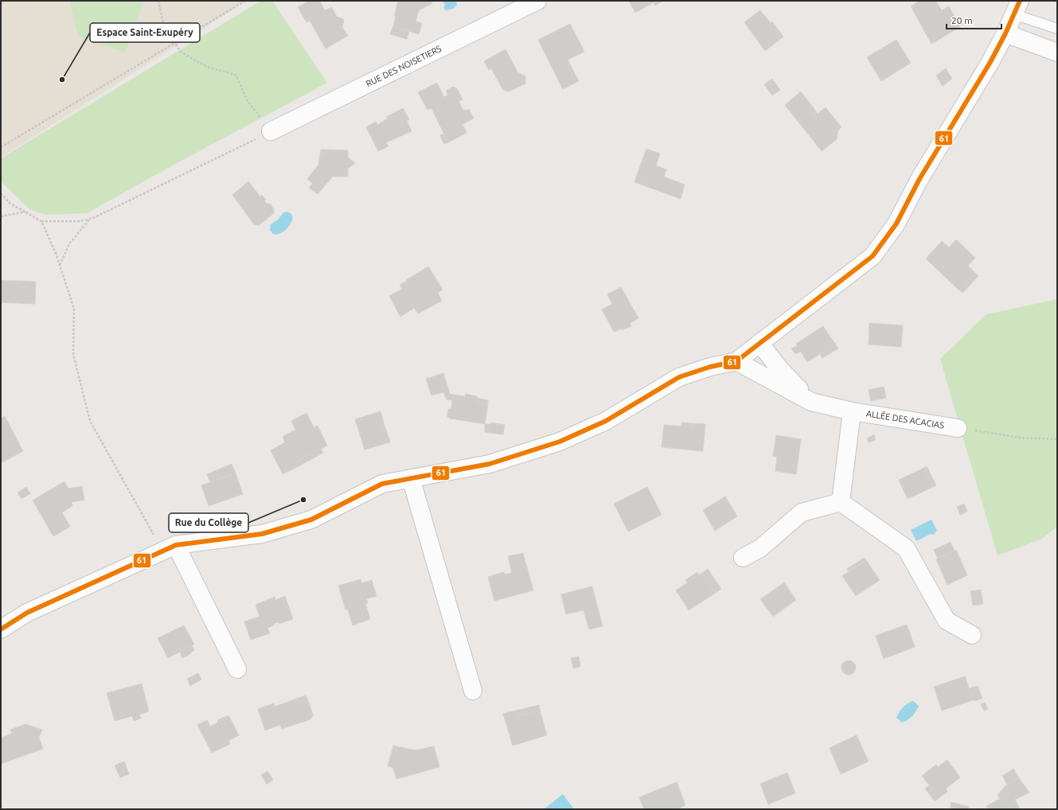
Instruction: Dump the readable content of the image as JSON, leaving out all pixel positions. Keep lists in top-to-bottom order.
{
  "streets": {
    "street": ["RUE DES NOISETIERS", "ALLÉE DES ACACIAS"]
  },
  "places": ["Espace Saint-Exupéry", "Rue du Collège"],
  "lines": ["transit line 61"],
  "scale_bar": "20 m"
}
